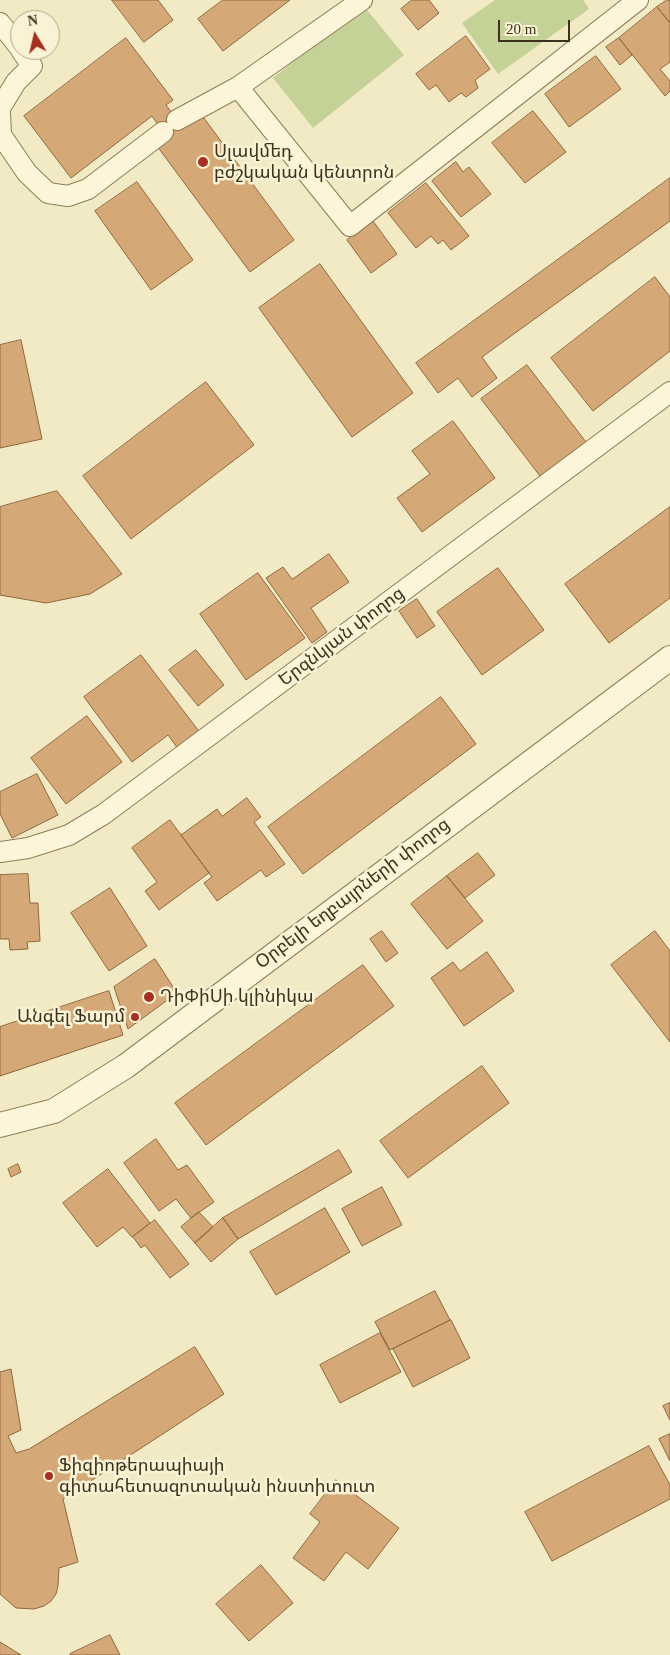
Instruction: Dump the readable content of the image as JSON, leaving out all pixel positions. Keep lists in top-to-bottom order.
{
  "streets": {
    "street": ["Երզնկյան փողոց", "Օրբելի եղբայրների փողոց"]
  },
  "places": [
    "Սլավմեդ բժշկական կենտրոն",
    "ԴիՓիՍի կլինիկա",
    "Անգել Ֆարմ",
    "Ֆիզիոթերապիայի գիտահետազոտական ինստիտուտ"
  ],
  "scale_bar": "20 m",
  "north": "top"
}
